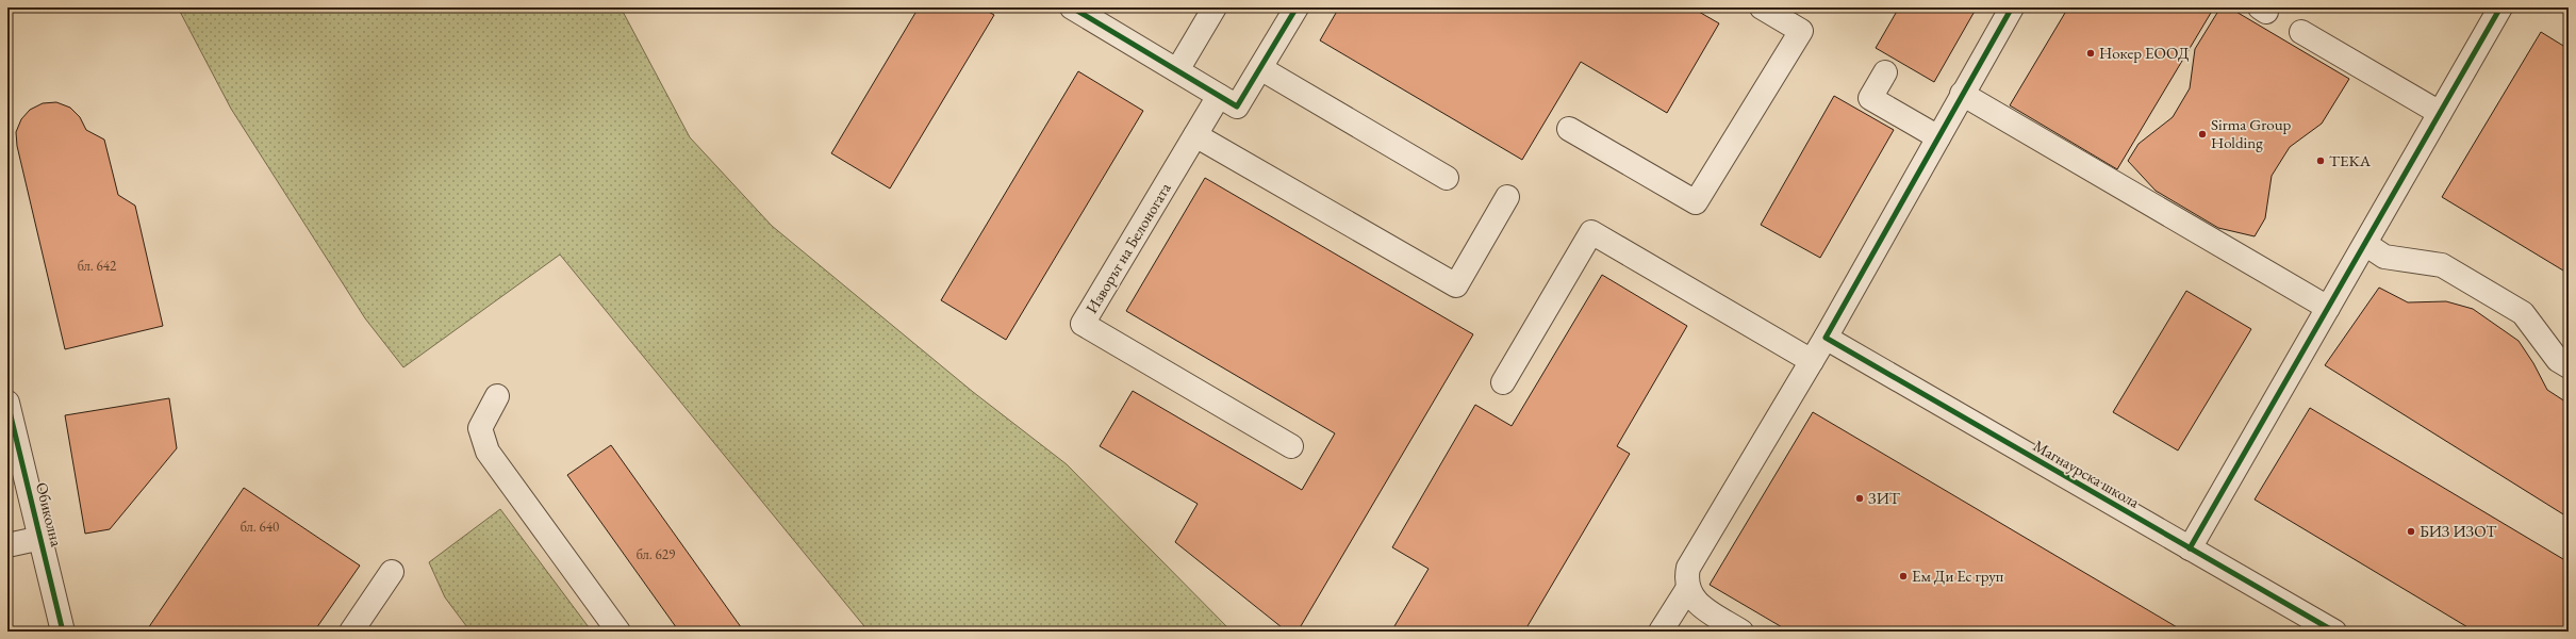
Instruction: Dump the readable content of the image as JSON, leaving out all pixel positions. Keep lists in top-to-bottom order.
{
  "streets": {
    "street": ["Изворът на Белоногата", "Магнаурска школа", "Обиколна"]
  },
  "places": [
    "Нокер ЕООД",
    "Sirma Group Holding",
    "TEKA",
    "ЗИТ",
    "БИЗ ИЗОТ",
    "Ем Ди Ес груп"
  ],
  "house_numbers": ["бл. 642", "бл. 640", "бл. 629"]
}
